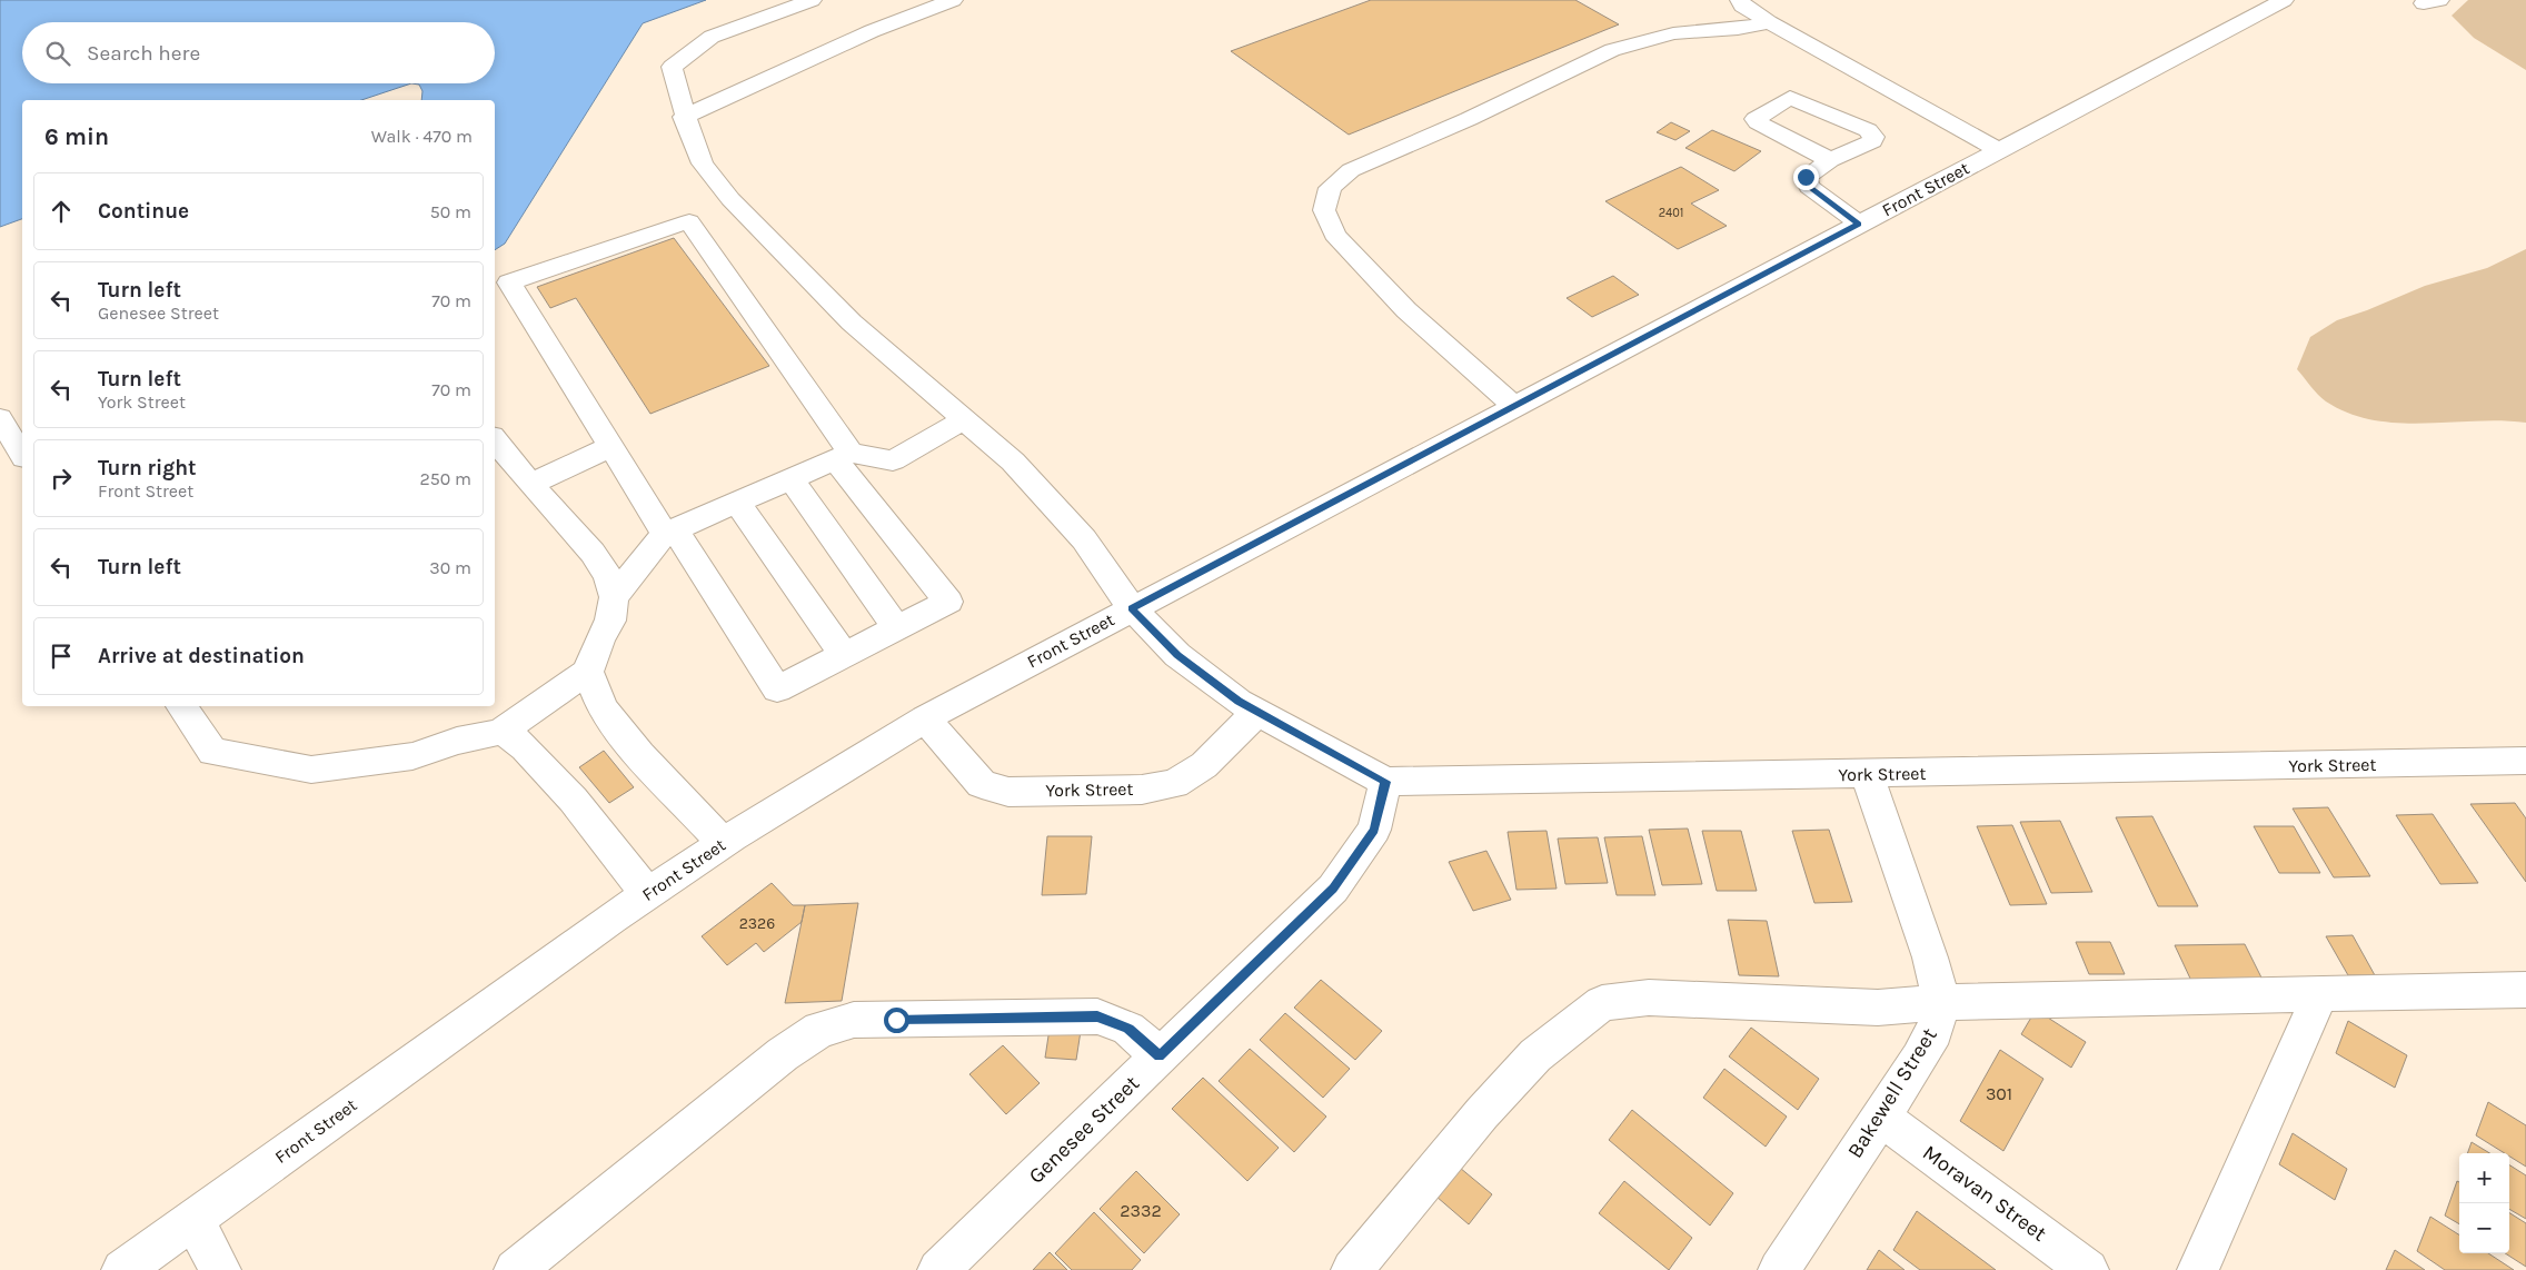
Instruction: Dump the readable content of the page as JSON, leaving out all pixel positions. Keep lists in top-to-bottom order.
{
  "streets": {
    "street": [
      "Front Street",
      "York Street",
      "Bakewell Street",
      "Genesee Street",
      "Moravan Street"
    ]
  },
  "crossings": [
    ["Front Street", "York Street"],
    ["York Street", "Bakewell Street"],
    ["York Street", "Genesee Street"],
    ["Bakewell Street", "Moravan Street"]
  ],
  "house_numbers": [
    "2401",
    "2326",
    "301",
    "2332"
  ],
  "page": {
    "search": "Search here",
    "heading": ["6 min", "Walk · 470 m"],
    "list": [
      ["Continue", "50 m"],
      ["Turn left", "Genesee Street", "70 m"],
      ["Turn left", "York Street", "70 m"],
      ["Turn right", "Front Street", "250 m"],
      ["Turn left", "30 m"],
      "Arrive at destination"
    ],
    "map_buttons": ["+", "−"]
  }
}
